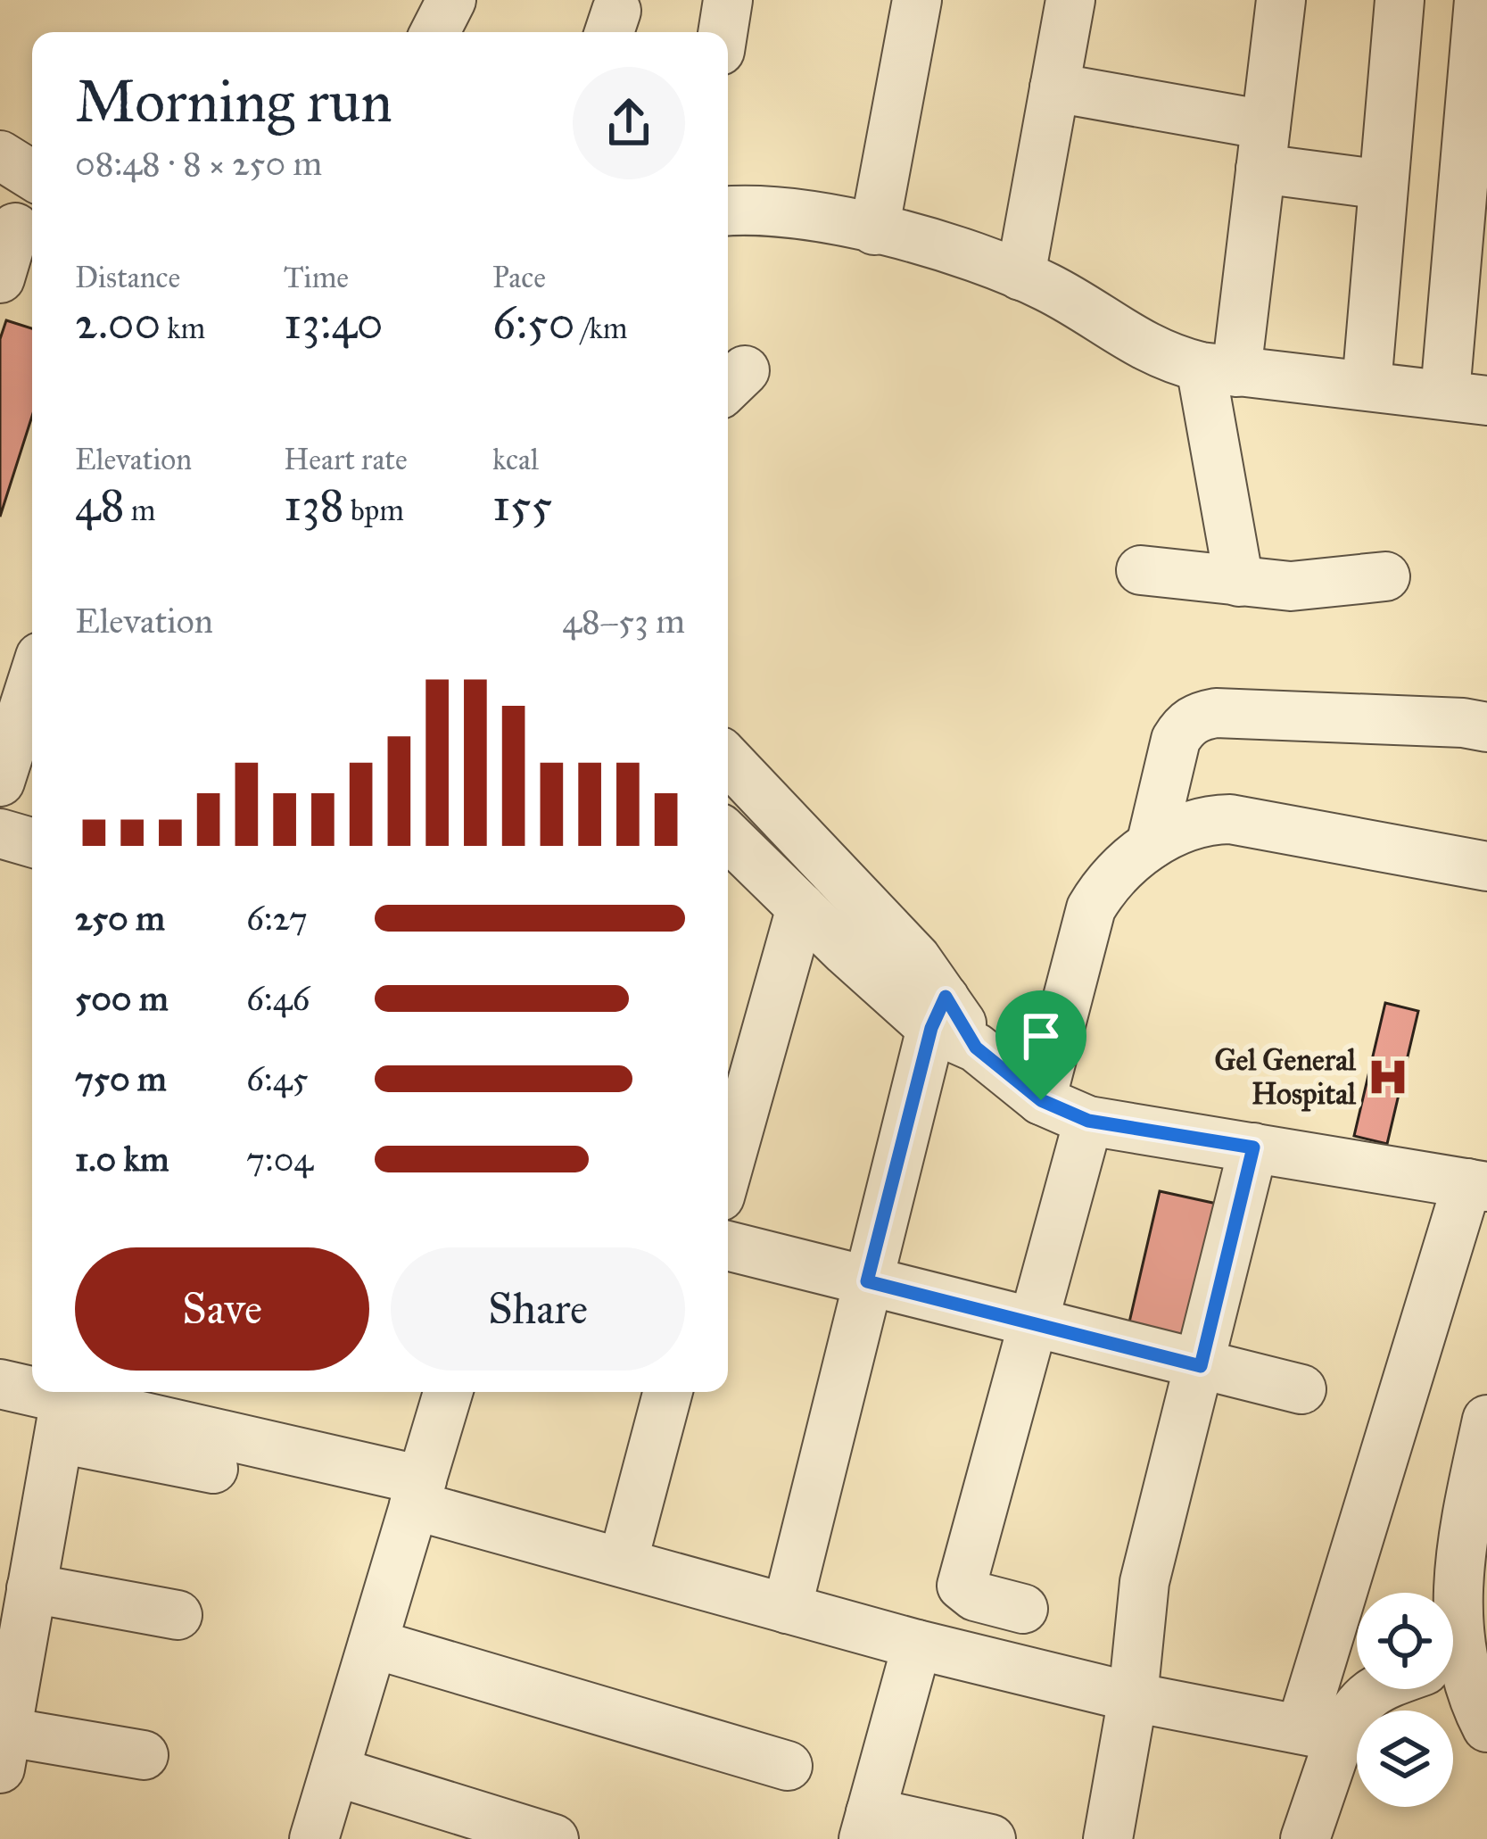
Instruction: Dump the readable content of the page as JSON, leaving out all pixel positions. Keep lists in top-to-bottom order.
{
  "places": {
    "hospital": ["Gel General Hospital"]
  },
  "page": {
    "heading": ["Morning run", "08:48 · 8 × 250 m"],
    "stats": [
      ["Distance", "2.00 km"],
      ["Time", "13:40"],
      ["Pace", "6:50 /km"],
      ["Elevation", "48 m"],
      ["Heart rate", "138 bpm"],
      ["kcal", "155"]
    ],
    "chart": ["Elevation", "48–53 m"],
    "list": [
      {
        "name": "250 m",
        "note": "6:27"
      },
      {
        "name": "500 m",
        "note": "6:46"
      },
      {
        "name": "750 m",
        "note": "6:45"
      },
      {
        "name": "1.0 km",
        "note": "7:04"
      }
    ],
    "buttons": ["Save", "Share"]
  }
}
